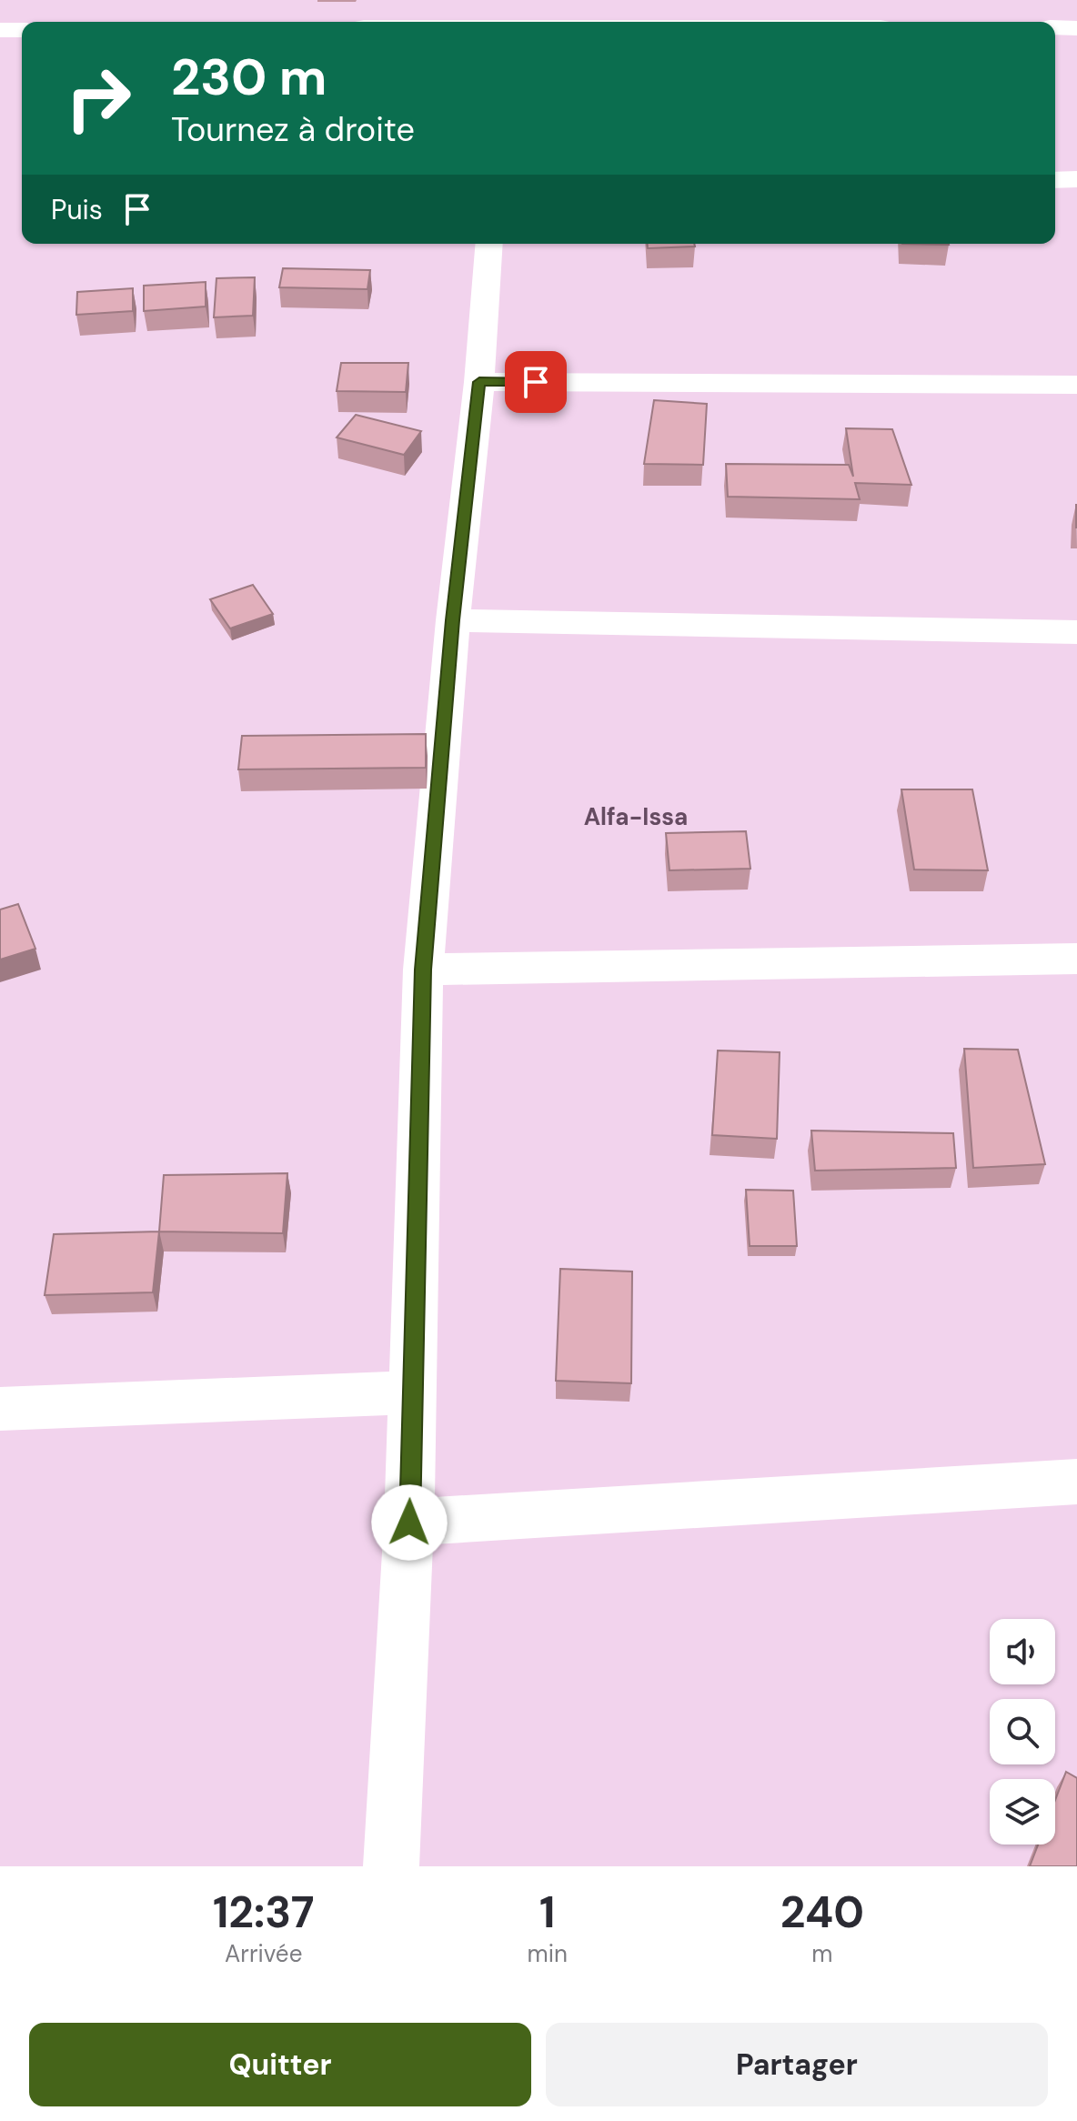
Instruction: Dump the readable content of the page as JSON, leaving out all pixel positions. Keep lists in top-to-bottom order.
{
  "districts": ["Alfa-Issa"],
  "page": {
    "turn": ["230 m", "Tournez à droite"],
    "then": "Puis",
    "eta": [
      "12:37",
      "Arrivée",
      "1",
      "min",
      "240",
      "m"
    ],
    "buttons": ["Quitter", "Partager"]
  }
}
